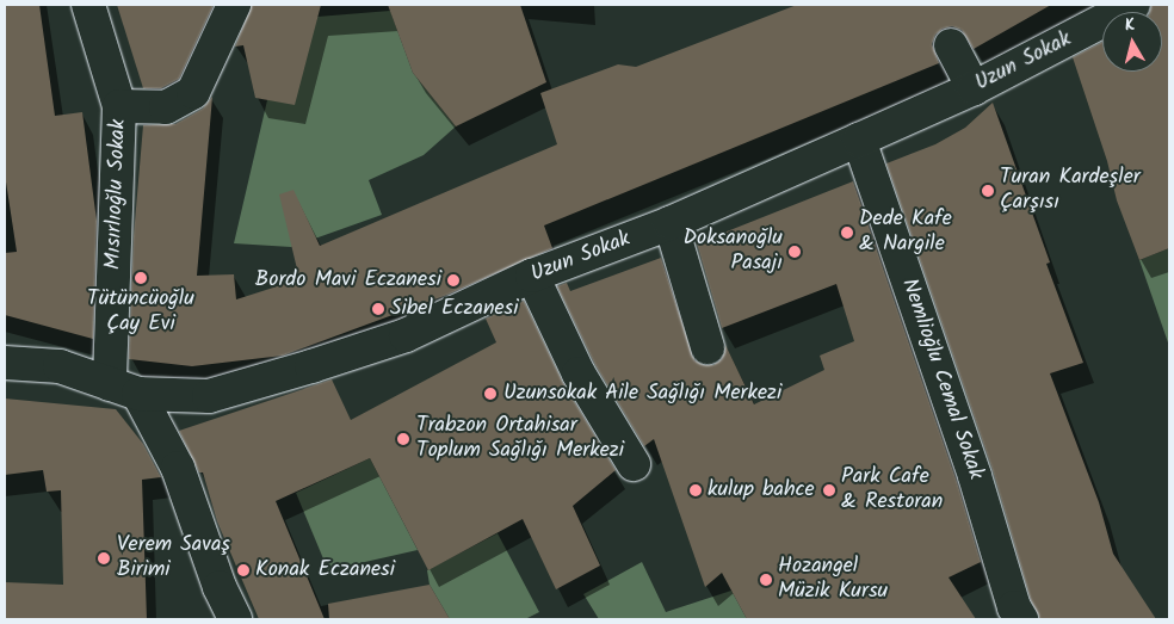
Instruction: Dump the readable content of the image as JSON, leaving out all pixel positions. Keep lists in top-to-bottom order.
{
  "streets": {
    "street": ["Uzun Sokak", "Mısırlıoğlu Sokak", "Nemlioğlu Cemal Sokak"]
  },
  "crossings": [
    ["Uzun Sokak", "Mısırlıoğlu Sokak"],
    ["Uzun Sokak", "Nemlioğlu Cemal Sokak"]
  ],
  "places": [
    "Turan Kardeşler Çarşısı",
    "Dede Kafe & Nargile",
    "Doksanoğlu Pasajı",
    "Tütüncüoğlu Çay Evi",
    "Bordo Mavi Eczanesi",
    "Sibel Eczanesi",
    "Uzunsokak Aile Sağlığı Merkezi",
    "Trabzon Ortahisar Toplum Sağlığı Merkezi",
    "kulup bahce",
    "Park Cafe & Restoran",
    "Verem Savaş Birimi",
    "Konak Eczanesi",
    "Hozangel Müzik Kursu"
  ],
  "north": "top"
}
